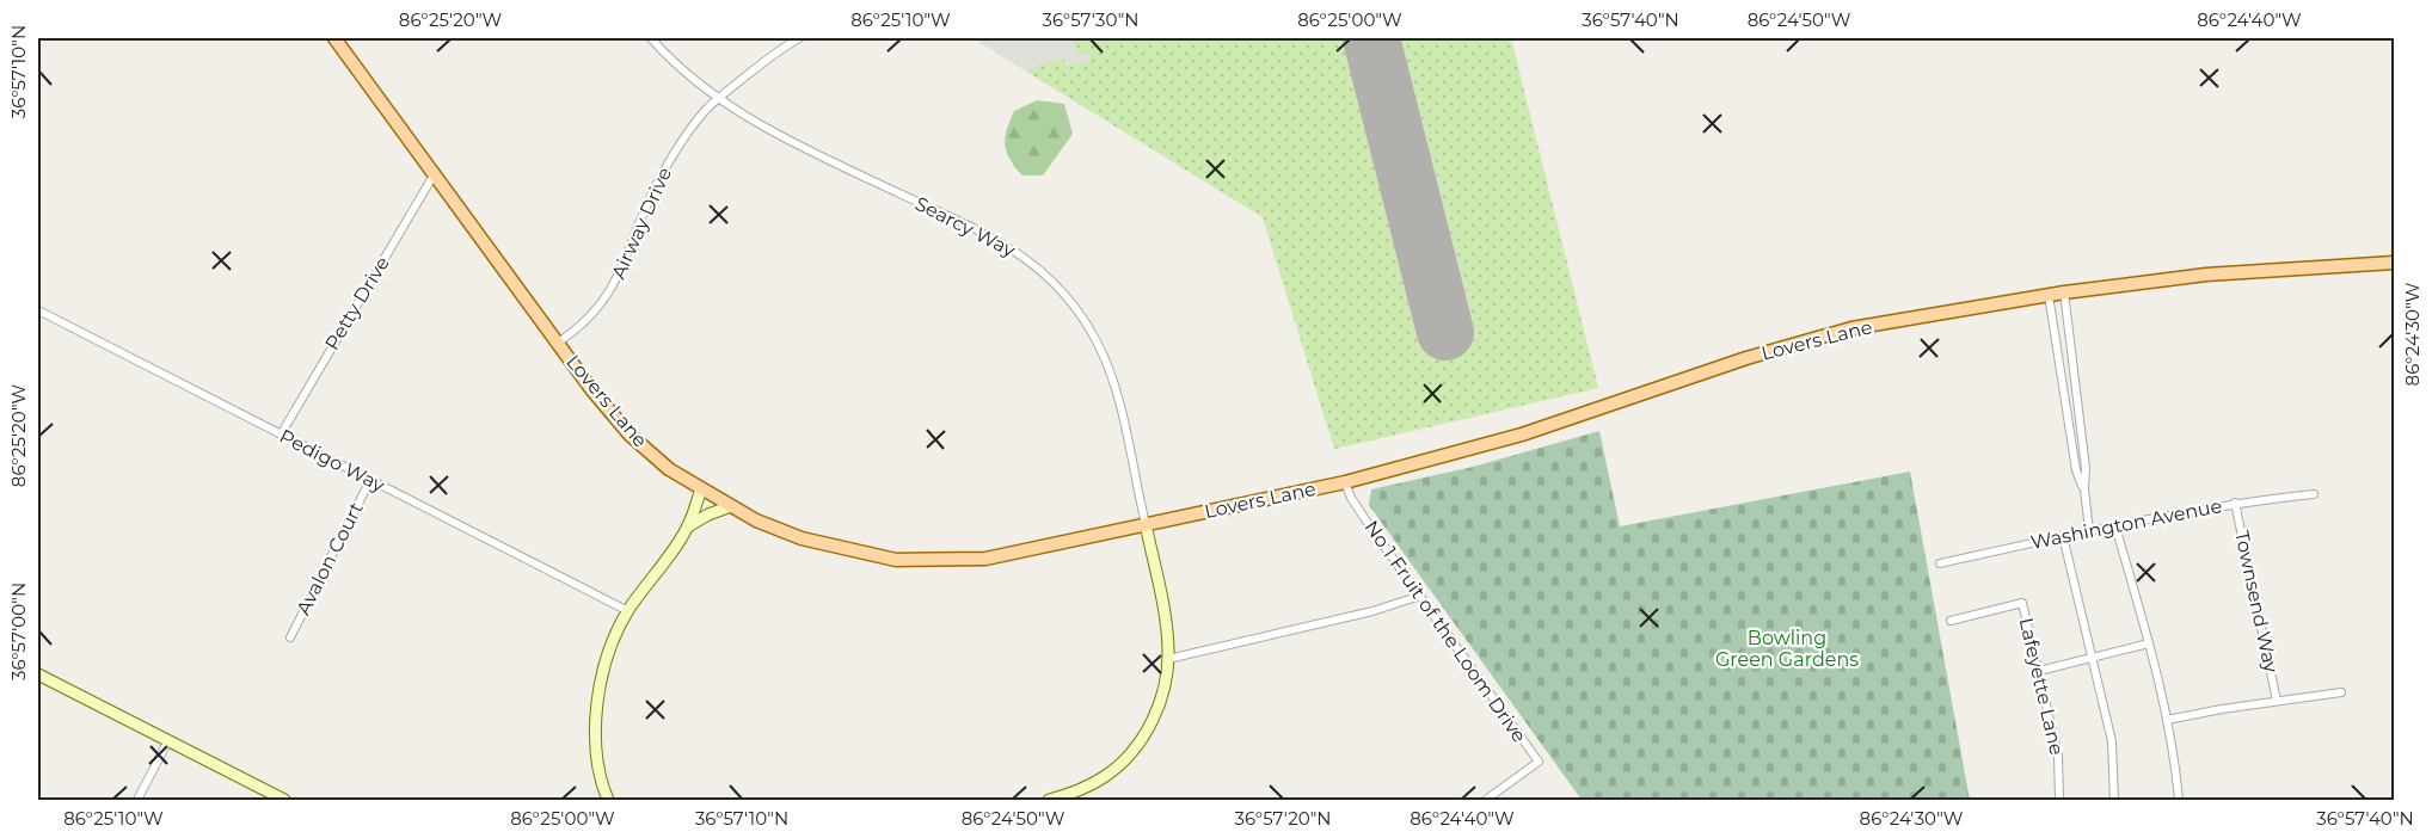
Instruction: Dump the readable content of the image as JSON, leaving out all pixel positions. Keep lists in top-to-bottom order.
{
  "streets": {
    "main road": ["Lovers Lane"],
    "street": [
      "Airway Drive",
      "Searcy Way",
      "Petty Drive",
      "Pedigo Way",
      "Washington Avenue",
      "Avalon Court",
      "Townsend Way",
      "No 1 Fruit of the Loom Drive",
      "Lafeyette Lane"
    ]
  },
  "crossings": [
    ["Airway Drive", "Searcy Way"],
    ["Airway Drive", "Lovers Lane"],
    ["Searcy Way", "Lovers Lane"],
    ["Petty Drive", "Lovers Lane"],
    ["Petty Drive", "Pedigo Way"],
    ["Lovers Lane", "No 1 Fruit of the Loom Drive"],
    ["Pedigo Way", "Avalon Court"],
    ["Washington Avenue", "Townsend Way"]
  ],
  "parks": ["Bowling Green Gardens"],
  "coordinates": [
    "86°25'20\"W",
    "86°25'10\"W",
    "36°57'30\"N",
    "86°25'00\"W",
    "36°57'40\"N",
    "86°24'50\"W",
    "86°24'40\"W",
    "36°57'10\"N",
    "86°24'30\"W",
    "36°57'00\"N",
    "36°57'20\"N"
  ]
}
